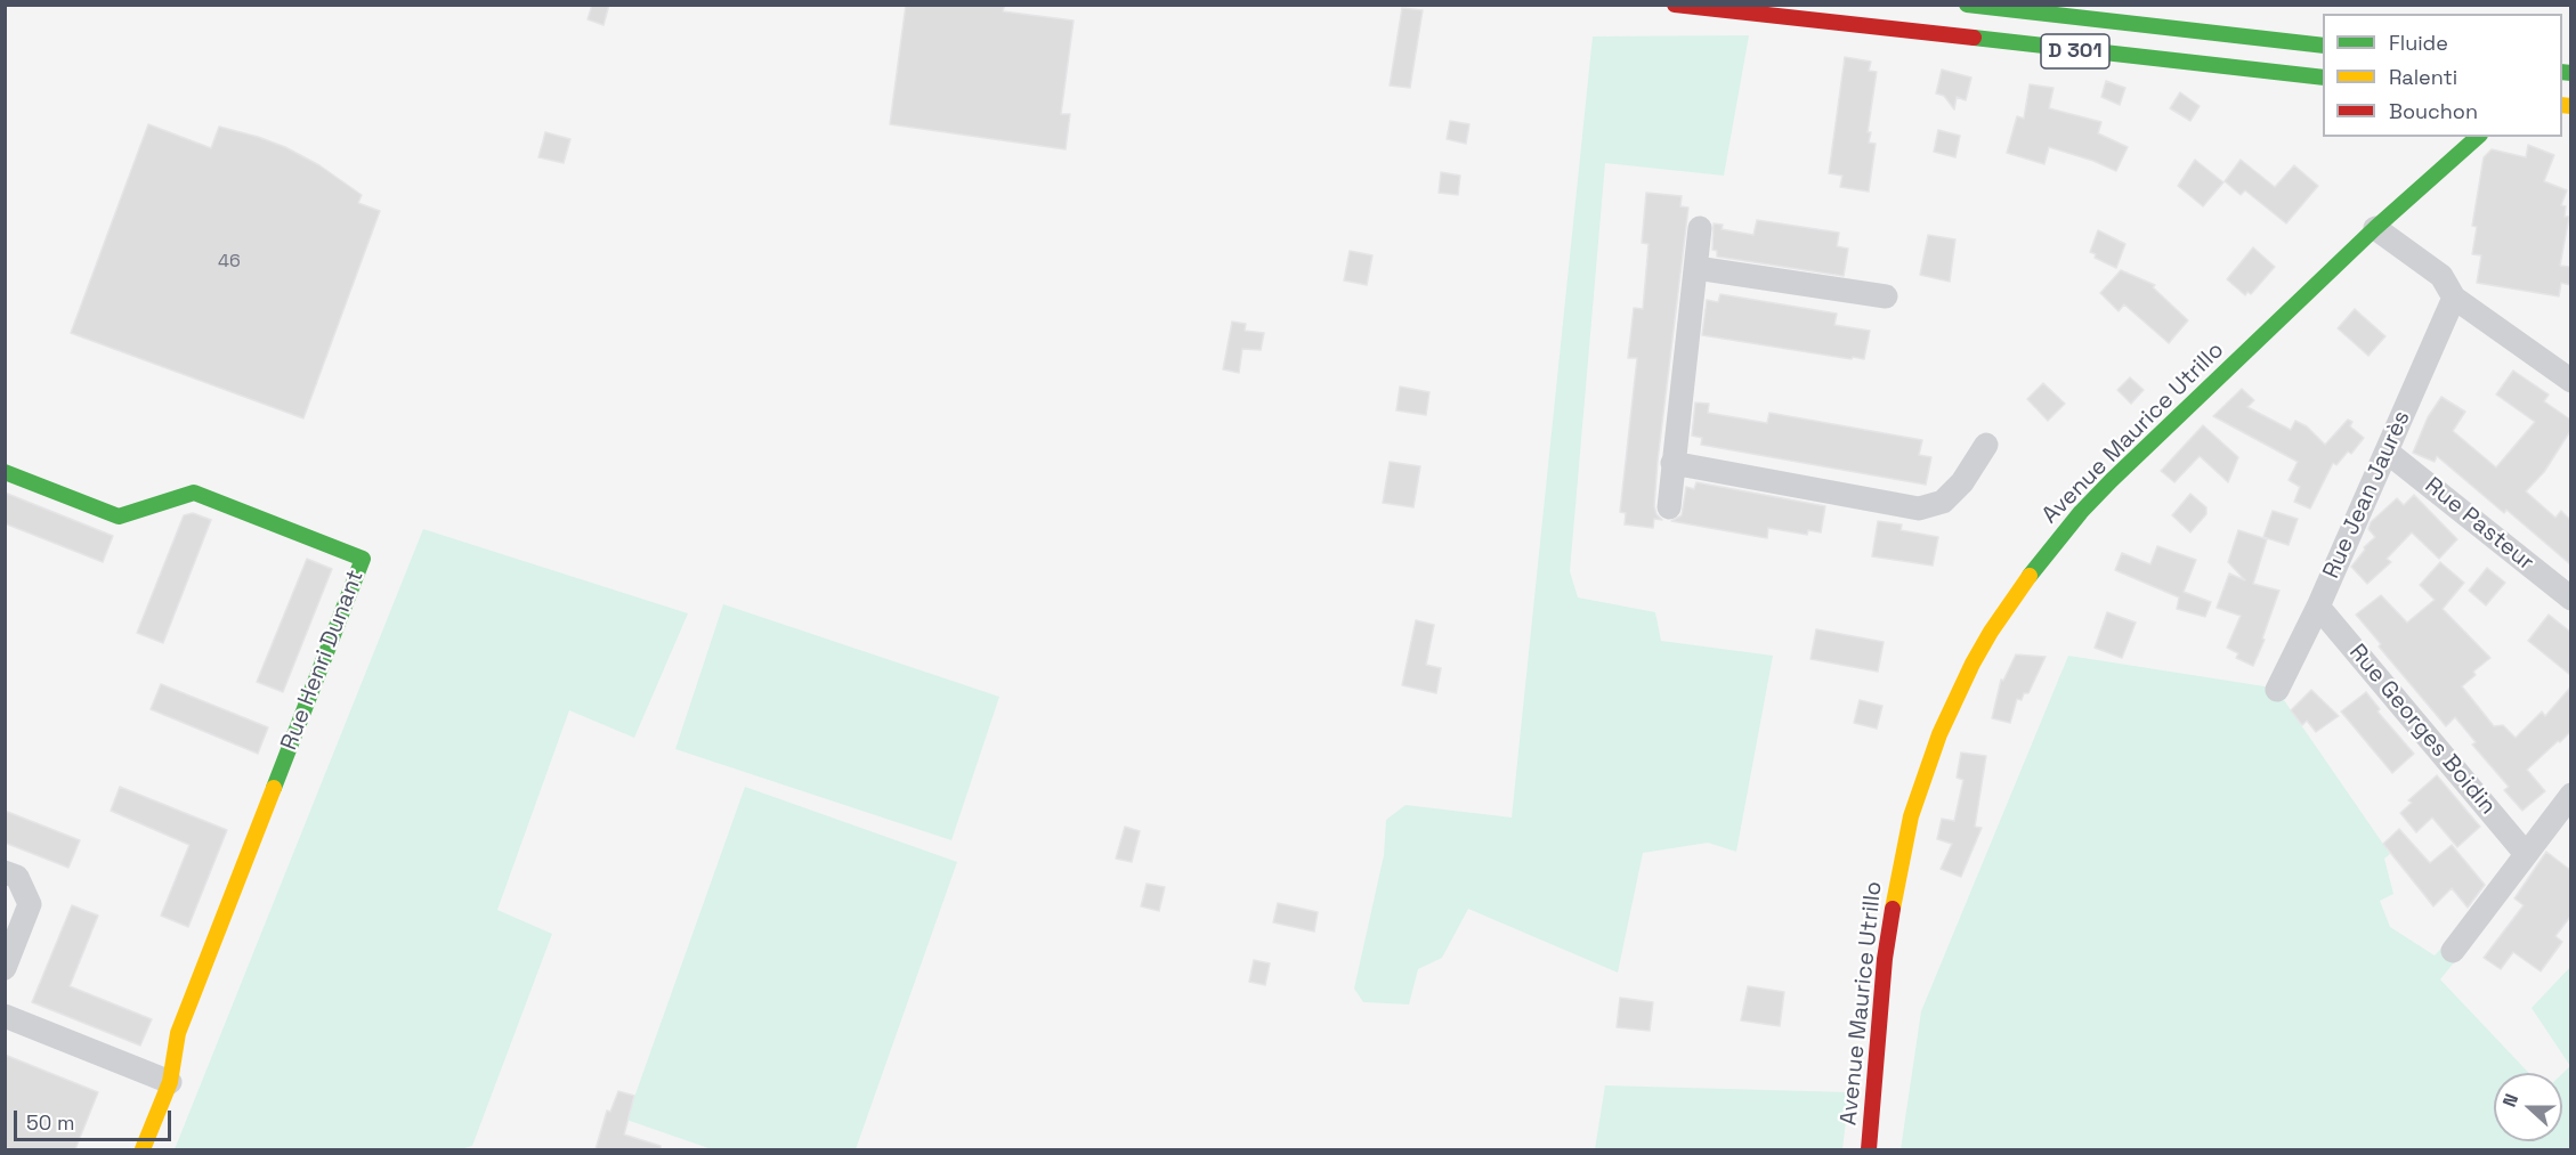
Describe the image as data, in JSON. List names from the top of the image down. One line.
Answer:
{"streets":{"main road":["D 301","Avenue Maurice Utrillo","Rue Henri Dunant"],"street":["Rue Jean Jaurès","Rue Pasteur","Rue Georges Boidin"]},"crossings":[["Rue Jean Jaurès","Rue Pasteur"],["Rue Jean Jaurès","Rue Georges Boidin"]],"house_numbers":["46"],"legend":["Fluide","Ralenti","Bouchon"],"scale_bar":"50 m","north":"left"}
